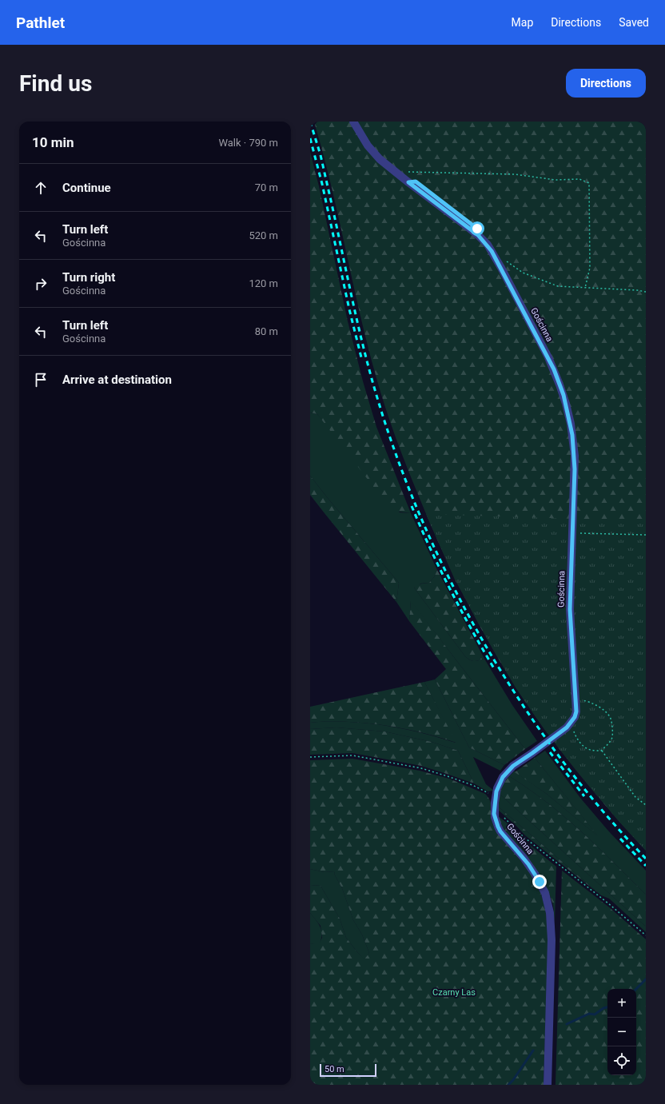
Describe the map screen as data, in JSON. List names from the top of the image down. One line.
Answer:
{"streets":{"street":["Gościnna"]},"parks":["Czarny Las"],"scale_bar":"50 m","page":{"header":"Pathlet","nav":["Map","Directions","Saved"],"buttons":"Directions","title":"Find us","heading":["10 min","Walk · 790 m"],"list":[["Continue","70 m"],["Turn left","Gościnna","520 m"],["Turn right","Gościnna","120 m"],["Turn left","Gościnna","80 m"],"Arrive at destination"],"map_buttons":["+","−"],"scale":"50 m"}}
